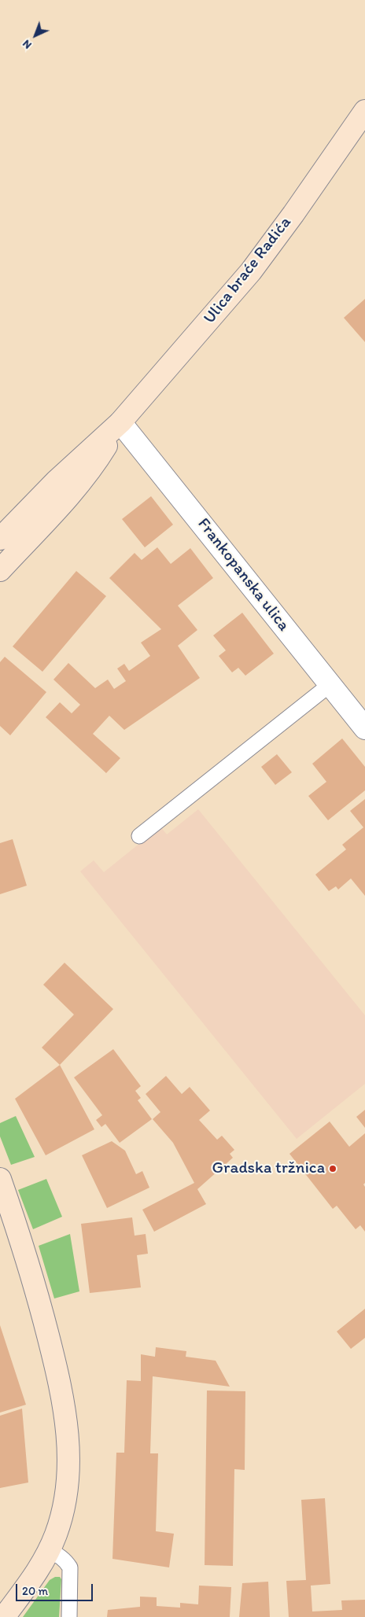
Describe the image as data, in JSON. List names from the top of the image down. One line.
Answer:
{"streets":{"main road":["Ulica braće Radića"],"street":["Frankopanska ulica"]},"crossings":[["Ulica braće Radića","Frankopanska ulica"]],"places":["Gradska tržnica"],"scale_bar":"20 m","north":"bottom left"}
